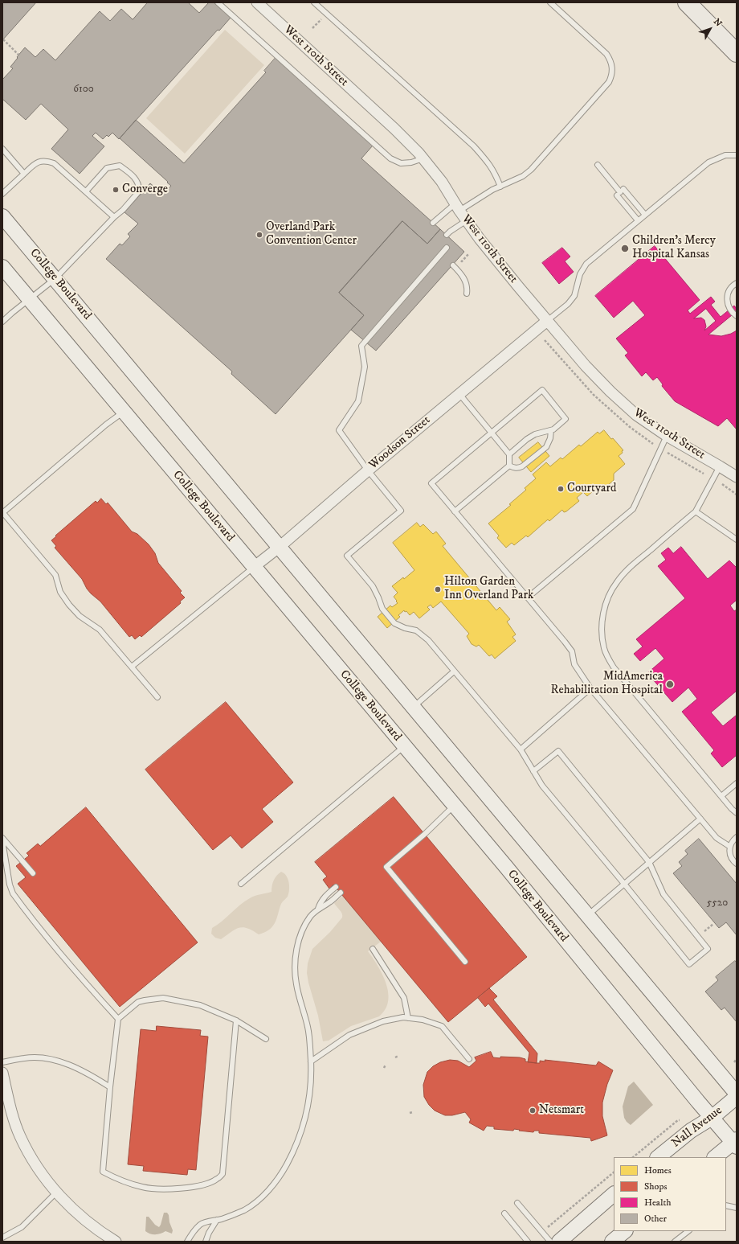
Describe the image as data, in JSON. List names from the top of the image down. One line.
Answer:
{"streets":{"main road":["College Boulevard","Nall Avenue"],"street":["West 110th Street","Woodson Street"]},"crossings":[["West 110th Street","Woodson Street"],["College Boulevard","Woodson Street"],["College Boulevard","Nall Avenue"]],"places":["Converge","Overland Park Convention Center","Children's Mercy Hospital Kansas","Courtyard","Hilton Garden Inn Overland Park","MidAmerica Rehabilitation Hospital","Netsmart"],"house_numbers":["6100","5520"],"legend":["Homes","Shops","Health","Other"],"north":"top right"}
